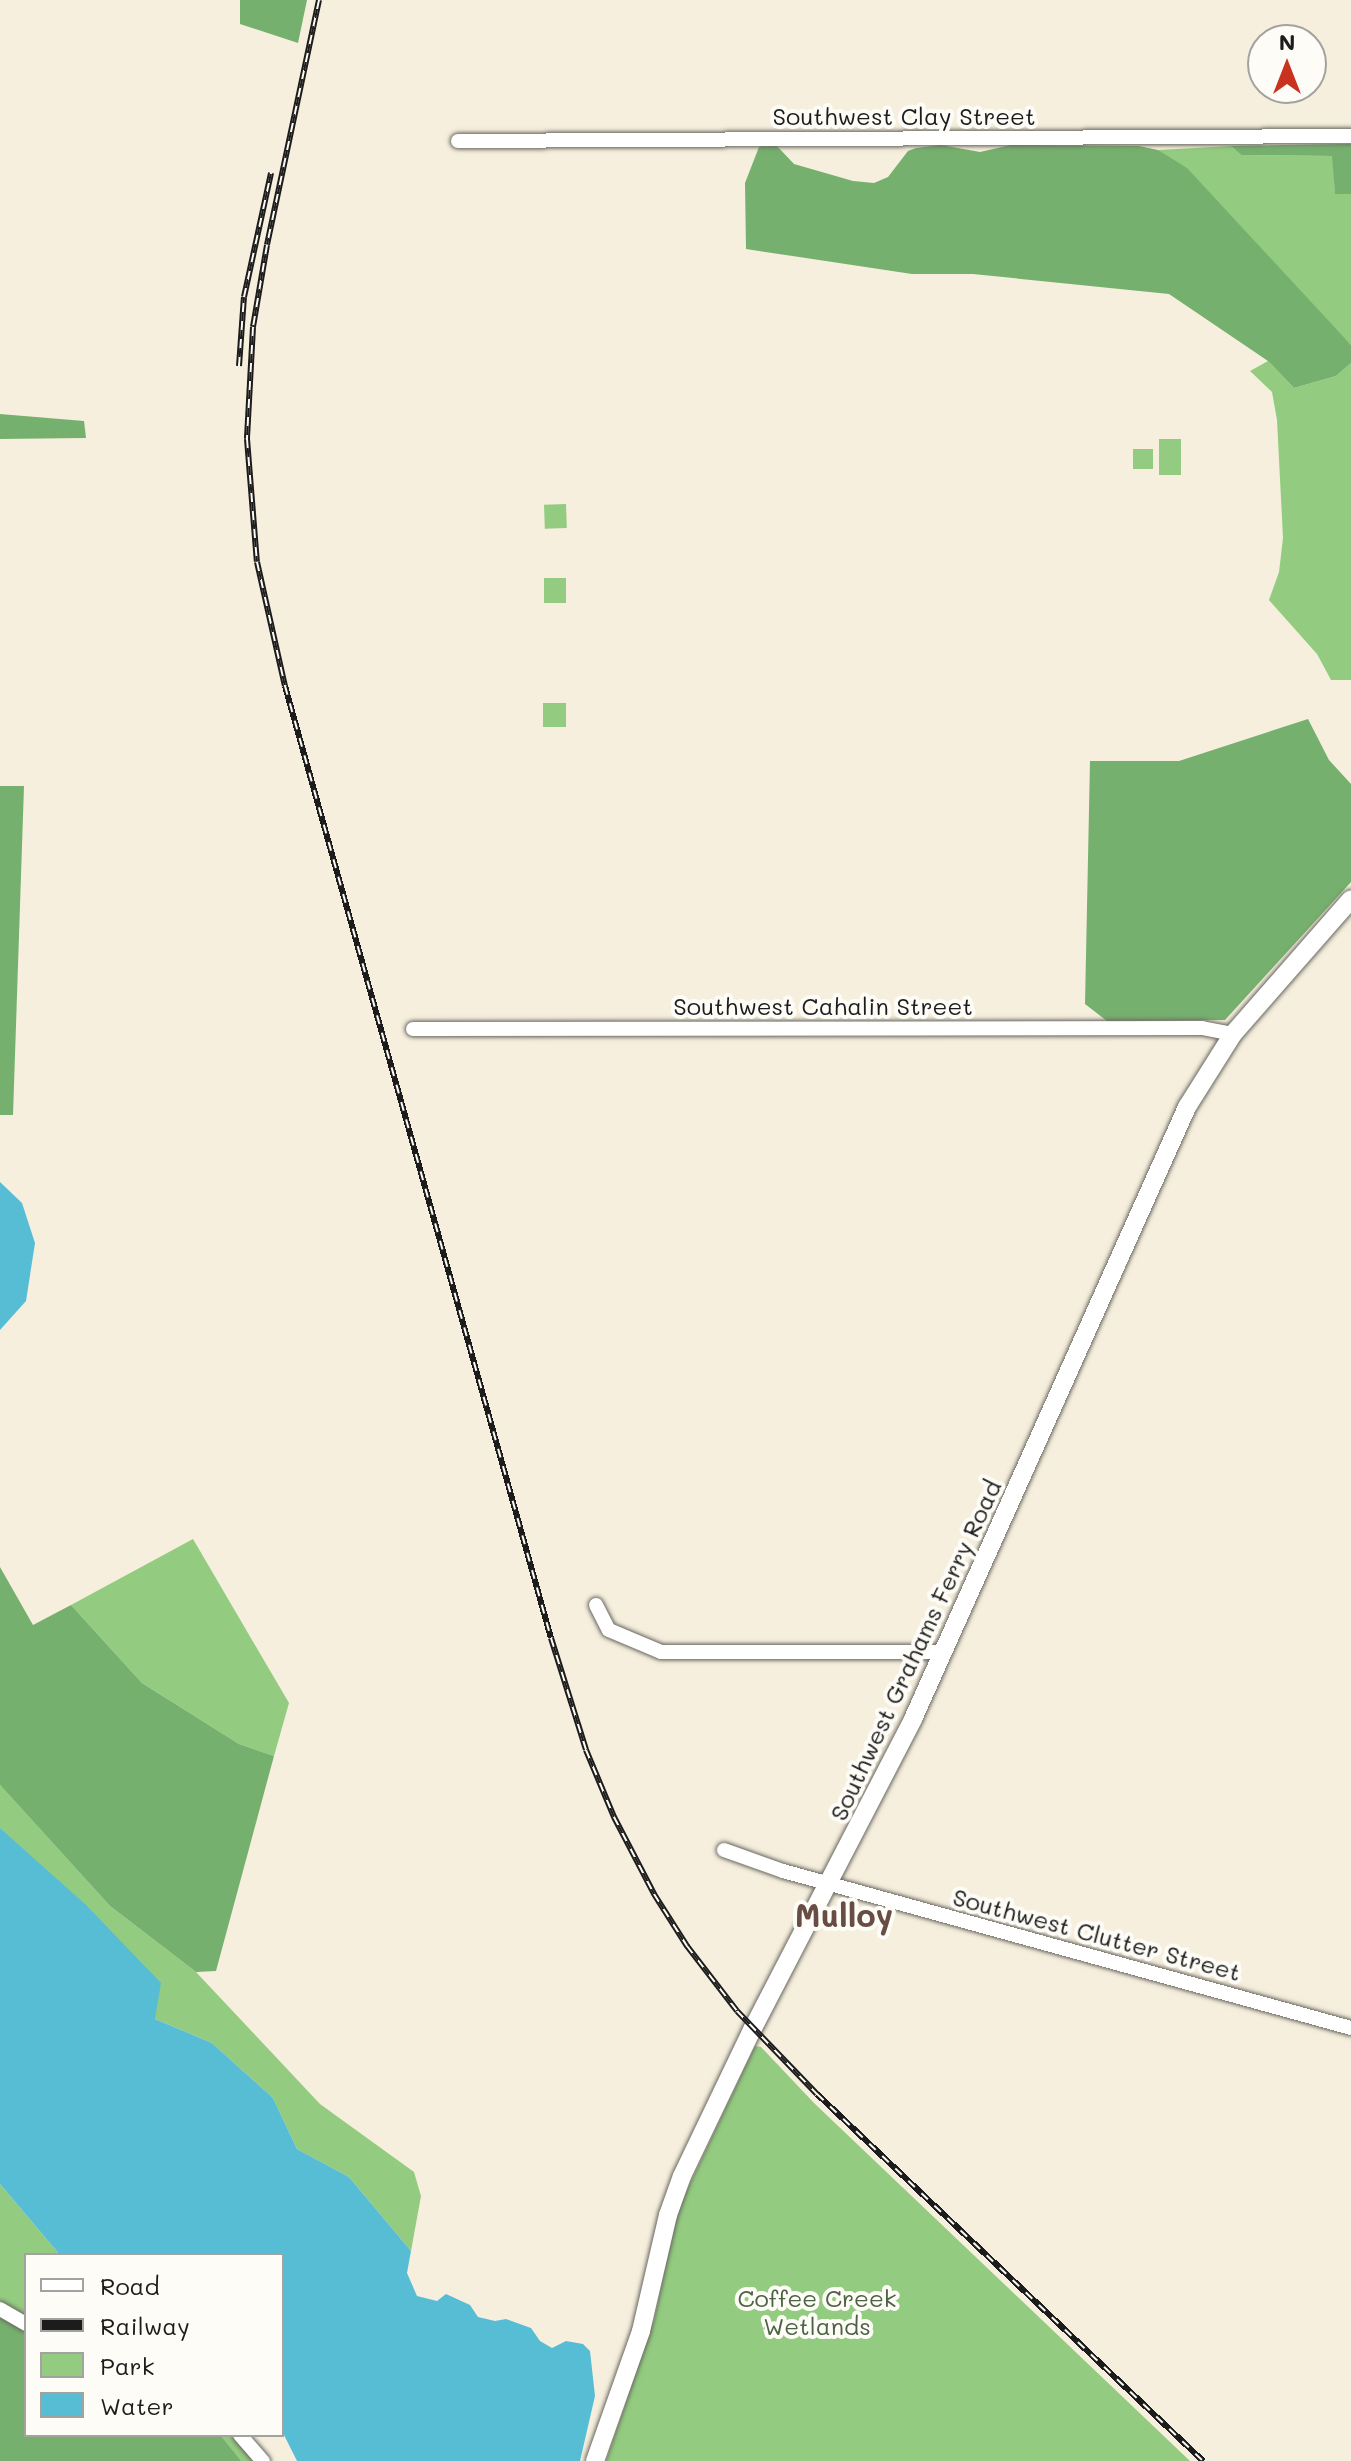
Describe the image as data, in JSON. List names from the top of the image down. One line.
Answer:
{"streets":{"main road":["Southwest Grahams Ferry Road"],"street":["Southwest Clay Street","Southwest Cahalin Street","Southwest Clutter Street"]},"crossings":[["Southwest Cahalin Street","Southwest Grahams Ferry Road"],["Southwest Grahams Ferry Road","Southwest Clutter Street"]],"districts":["Mulloy"],"parks":["Coffee Creek Wetlands"],"legend":["Road","Railway","Park","Water"],"north":"top"}
